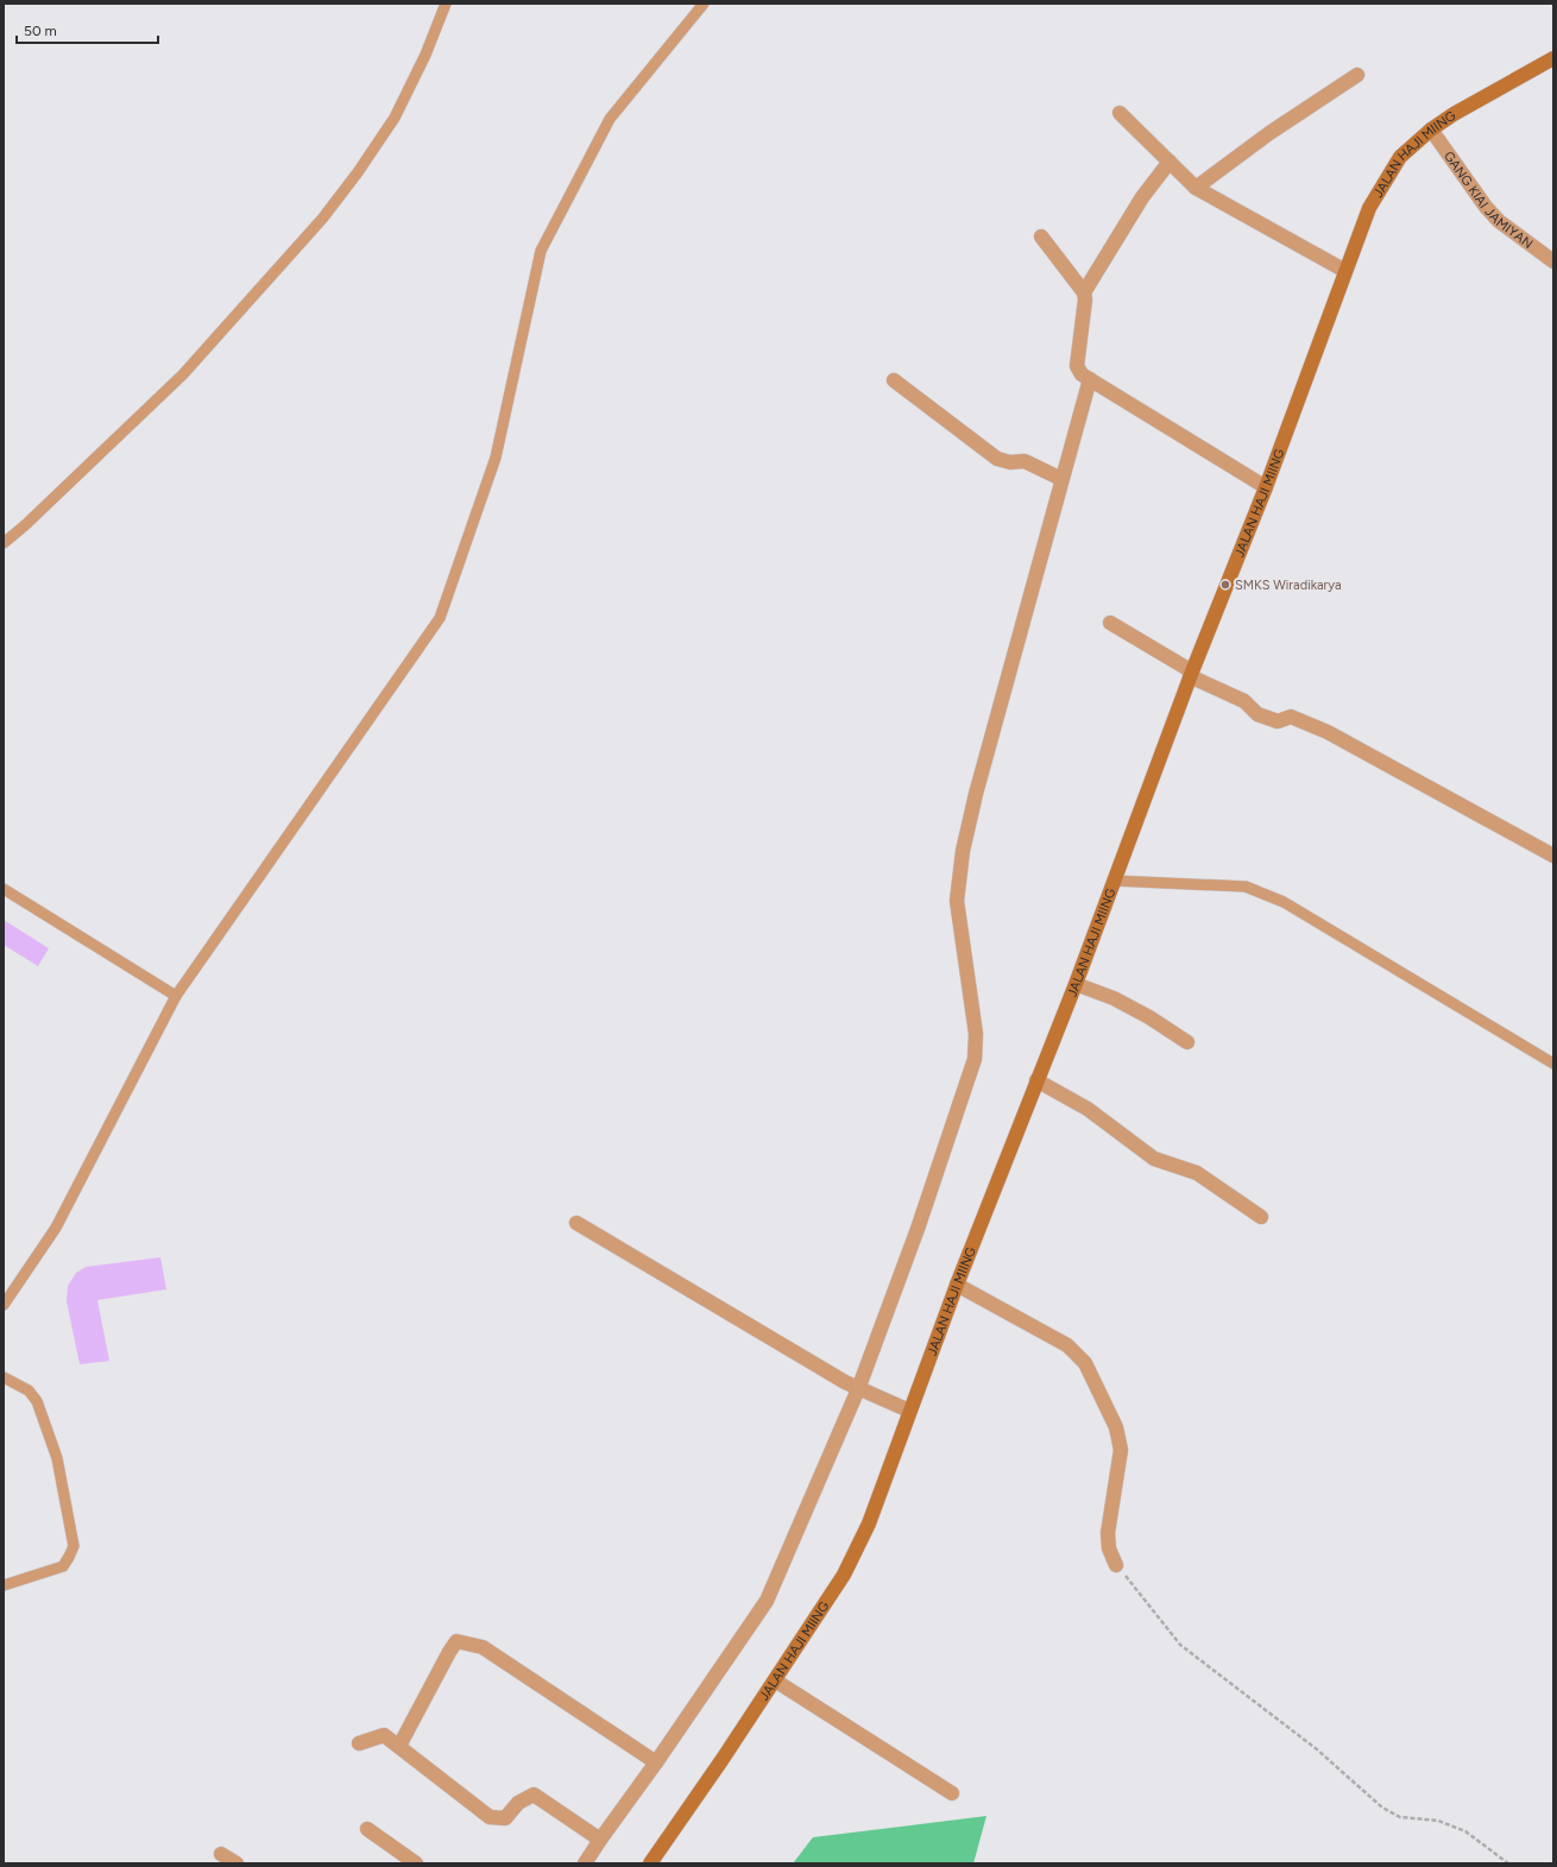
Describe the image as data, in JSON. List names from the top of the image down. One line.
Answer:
{"streets":{"main road":["JALAN HAJI MIING"],"street":["GANG KIAI JAMIYAN"]},"crossings":[["JALAN HAJI MIING","GANG KIAI JAMIYAN"]],"places":["SMKS Wiradikarya"],"scale_bar":"50 m"}
